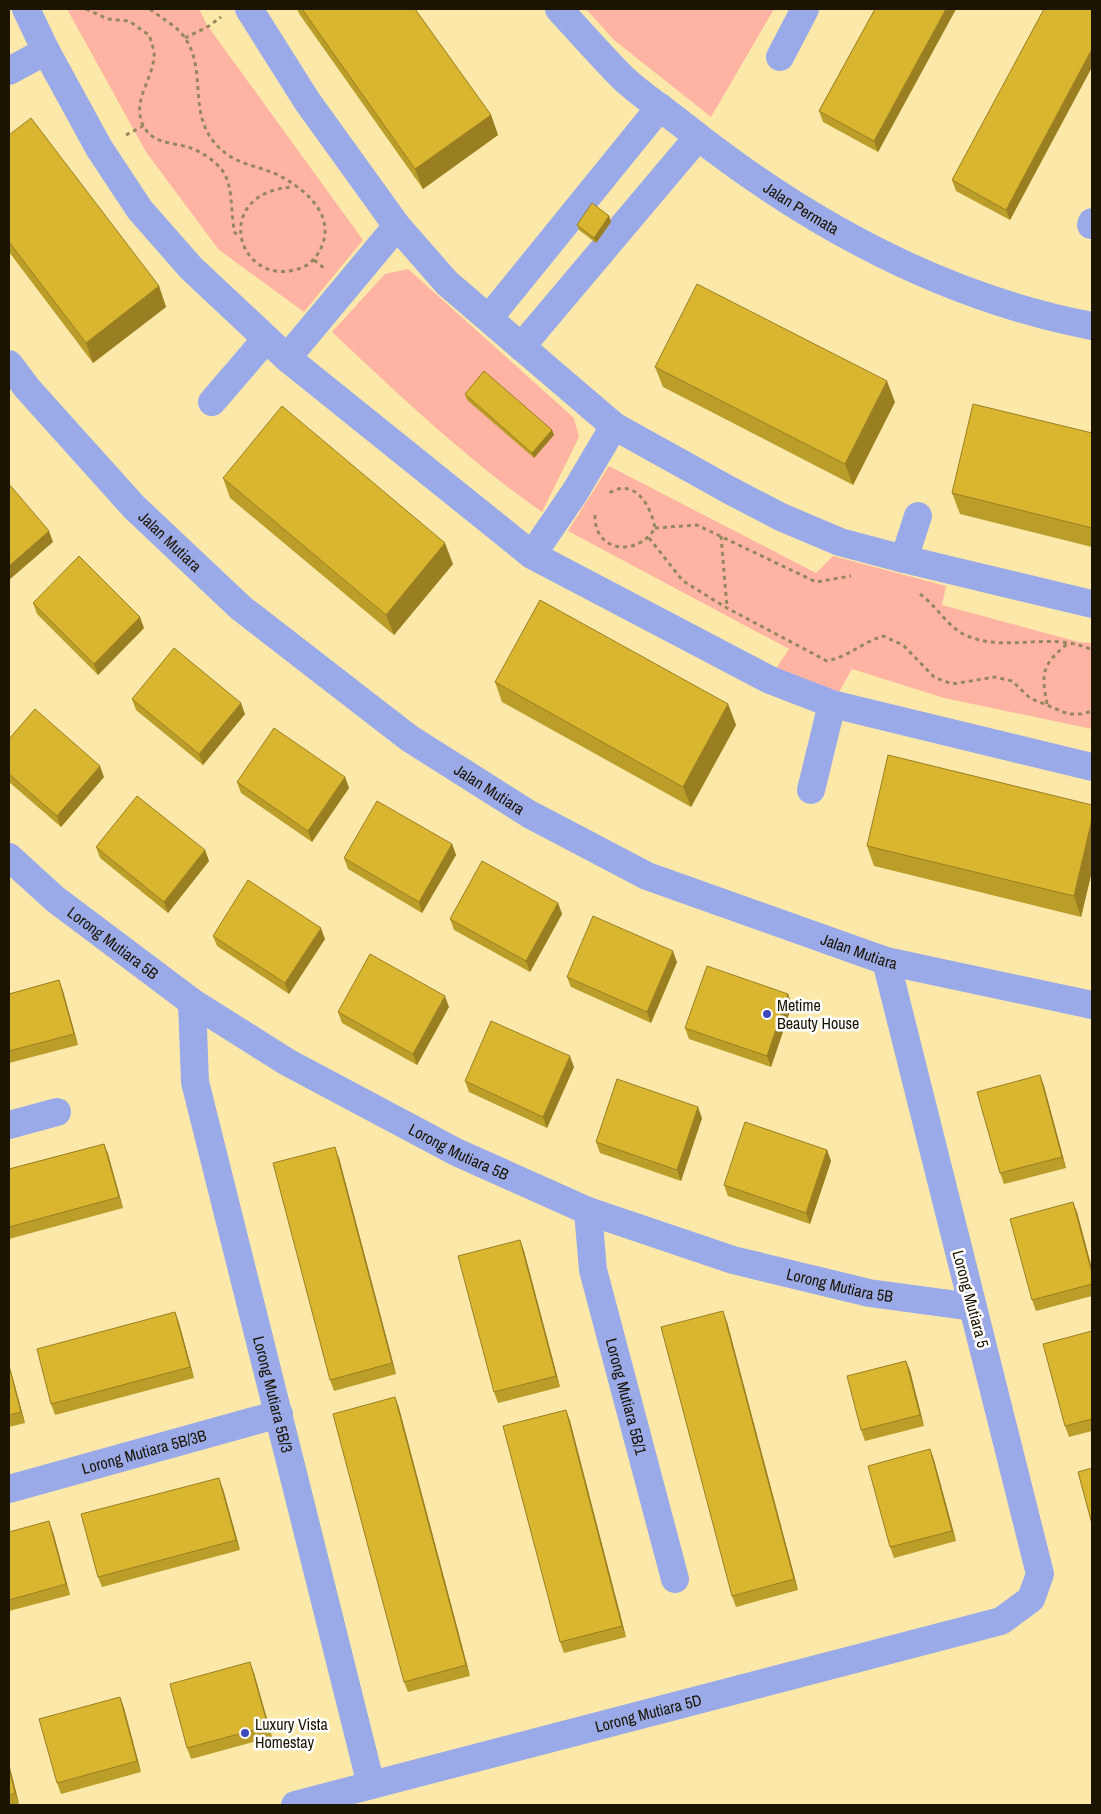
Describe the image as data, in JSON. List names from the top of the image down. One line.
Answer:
{"streets":{"street":["Jalan Permata","Jalan Mutiara","Lorong Mutiara 5B","Lorong Mutiara 5","Lorong Mutiara 5B/3","Lorong Mutiara 5B/1","Lorong Mutiara 5B/3B","Lorong Mutiara 5D"]},"crossings":[["Jalan Mutiara","Lorong Mutiara 5"],["Lorong Mutiara 5B","Lorong Mutiara 5"],["Lorong Mutiara 5B","Lorong Mutiara 5B/3"],["Lorong Mutiara 5B","Lorong Mutiara 5B/1"],["Lorong Mutiara 5","Lorong Mutiara 5D"],["Lorong Mutiara 5B/3","Lorong Mutiara 5B/3B"],["Lorong Mutiara 5B/3","Lorong Mutiara 5D"]],"places":["Metime Beauty House","Luxury Vista Homestay"]}
